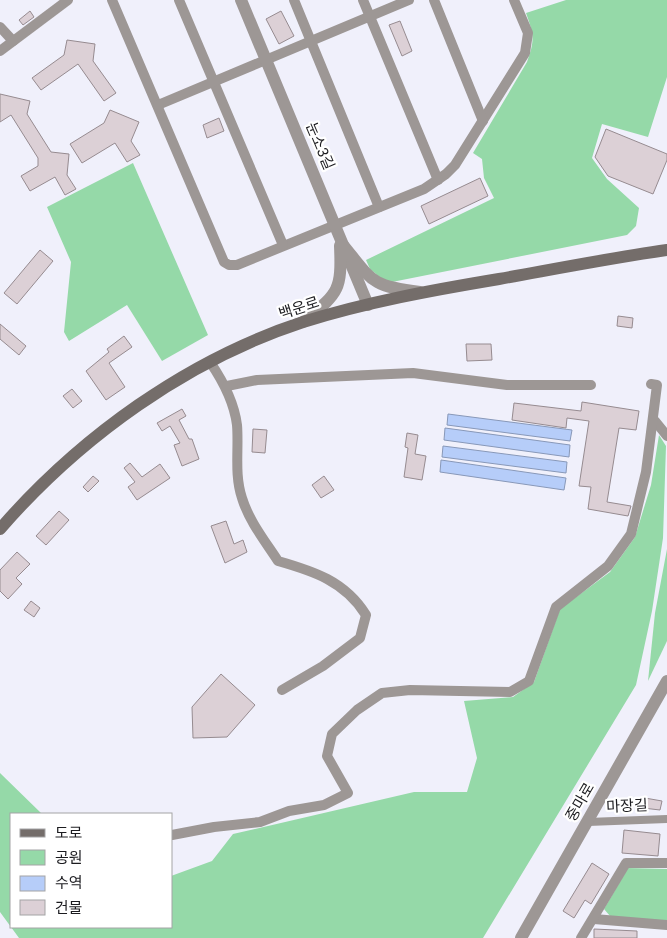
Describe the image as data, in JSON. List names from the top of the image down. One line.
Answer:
{"streets":{"main road":["백운로"],"street":["눈소3길","중마로","마장길"]},"crossings":[["눈소3길","백운로"],["중마로","마장길"]],"legend":["도로","공원","수역","건물"]}
